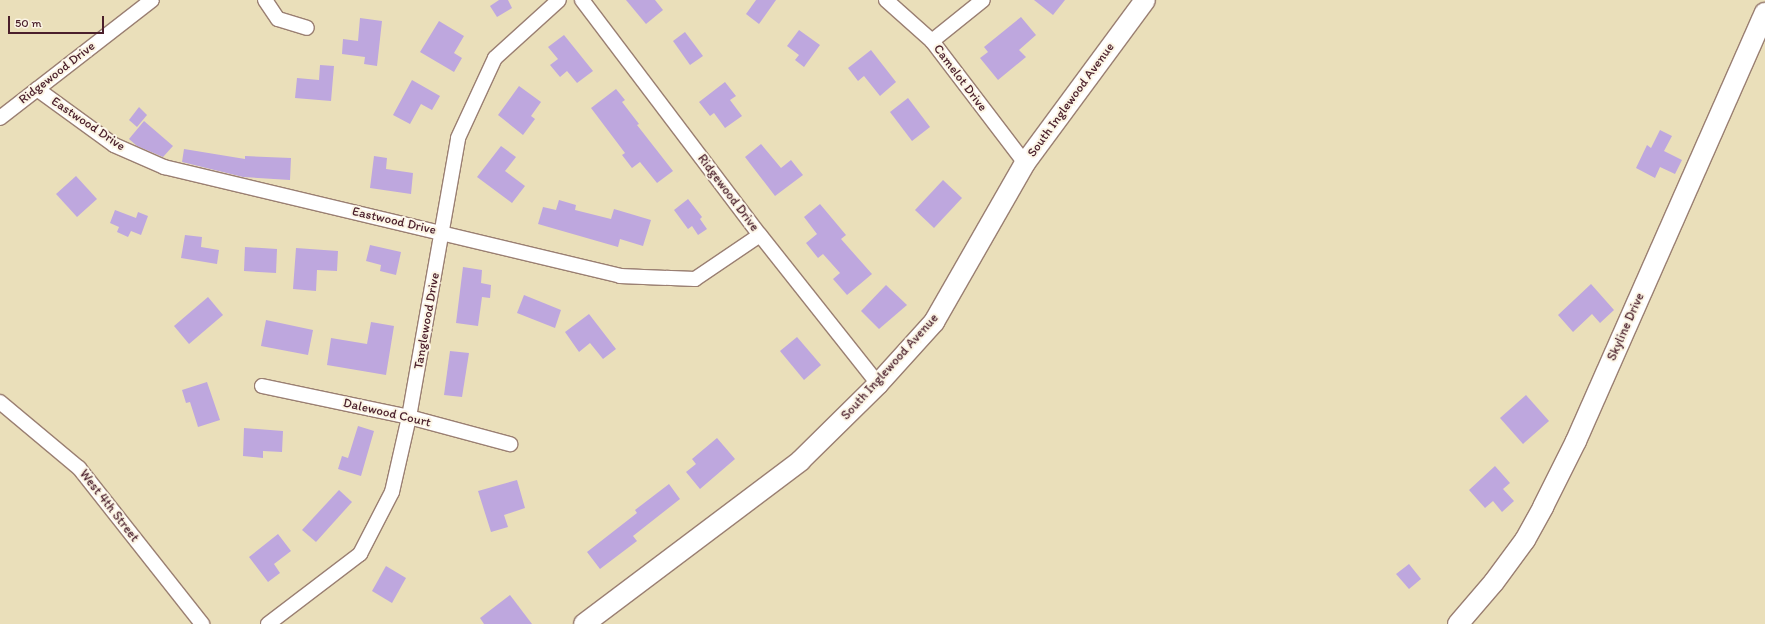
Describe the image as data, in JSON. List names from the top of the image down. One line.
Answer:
{"streets":{"street":["Ridgewood Drive","Camelot Drive","South Inglewood Avenue","Eastwood Drive","Tanglewood Drive","Skyline Drive","Dalewood Court","West 4th Street"]},"crossings":[["Ridgewood Drive","South Inglewood Avenue"],["Ridgewood Drive","Eastwood Drive"],["Camelot Drive","South Inglewood Avenue"],["Eastwood Drive","Tanglewood Drive"],["Tanglewood Drive","Dalewood Court"]],"scale_bar":"50 m"}
